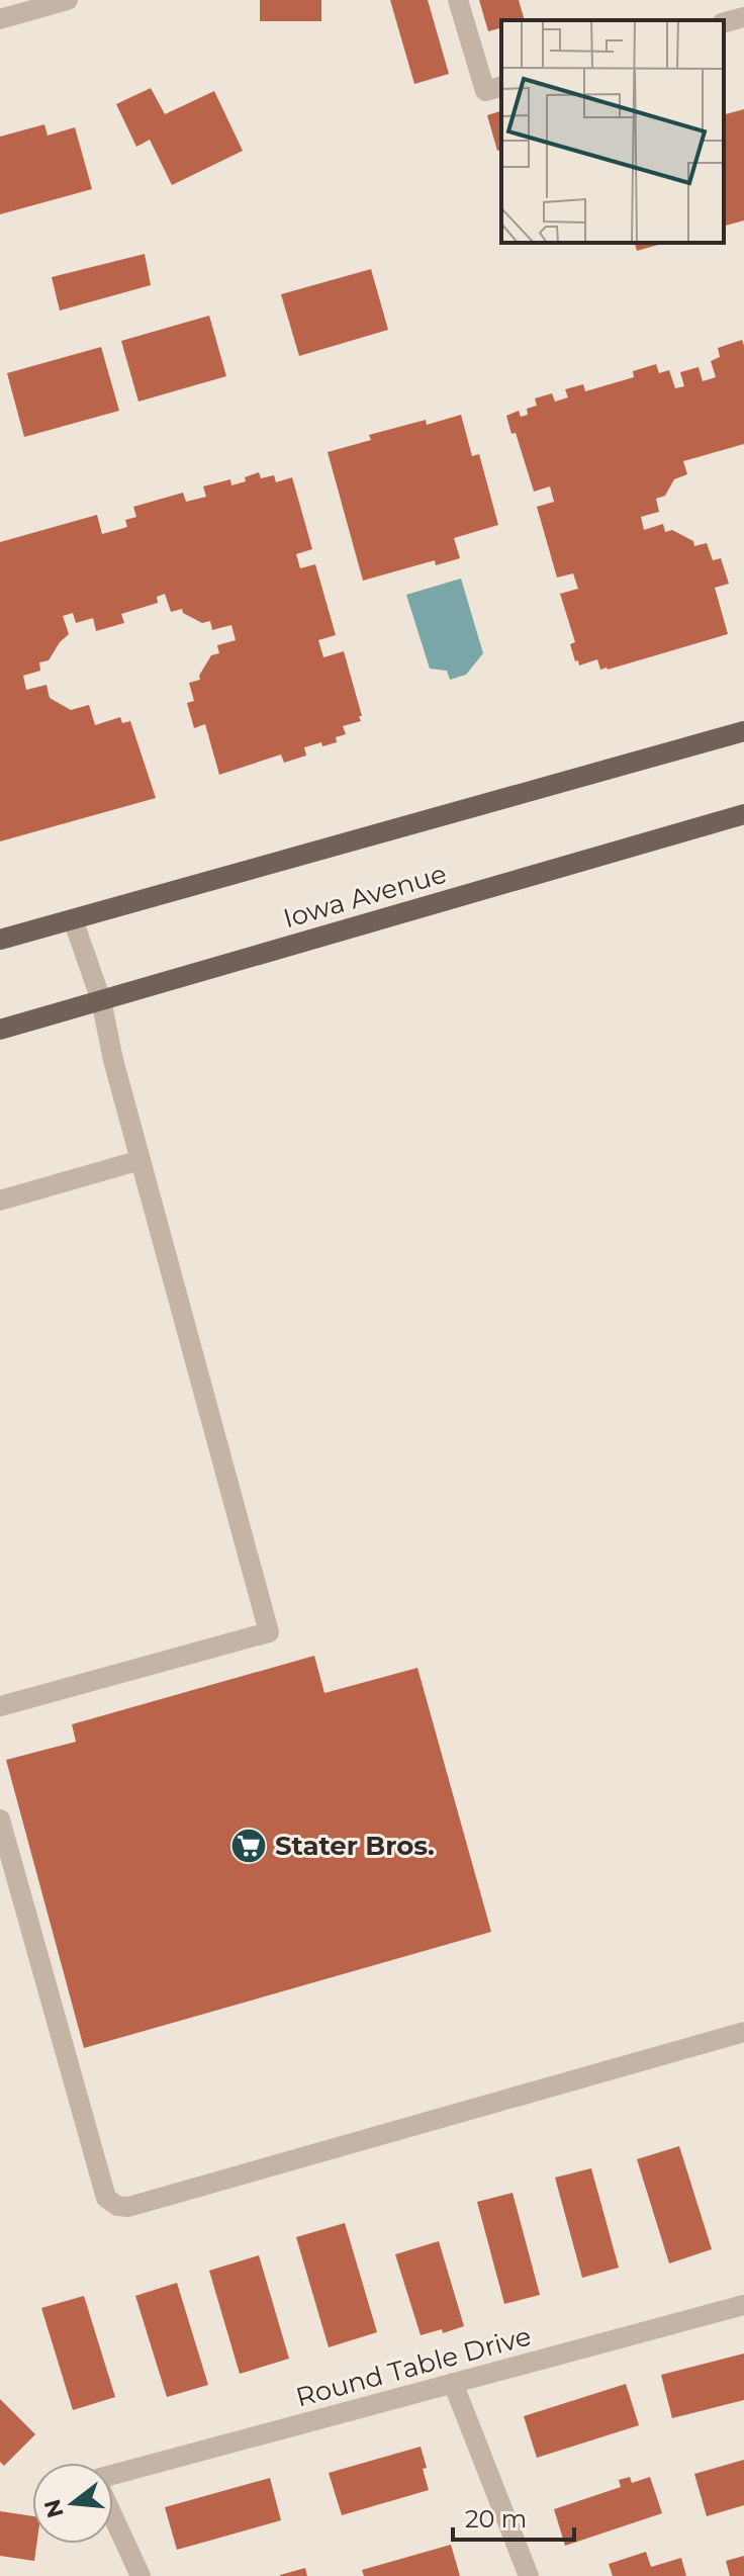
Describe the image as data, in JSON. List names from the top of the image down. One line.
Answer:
{"streets":{"main road":["Iowa Avenue"],"street":["Round Table Drive"]},"places":{"supermarket":["Stater Bros."]},"scale_bar":"20 m","north":"left"}
